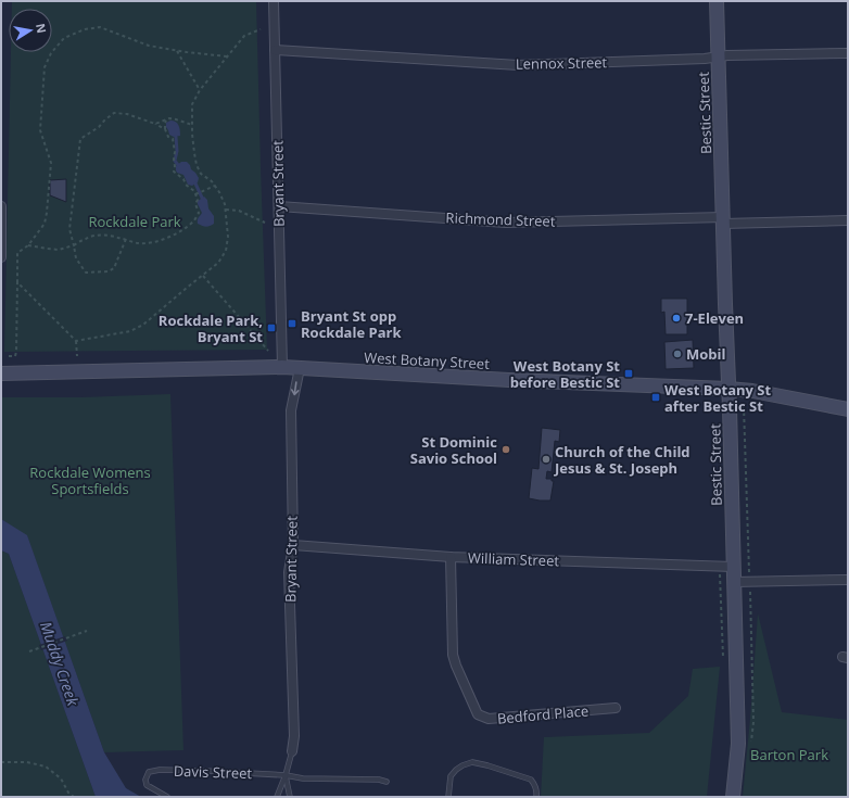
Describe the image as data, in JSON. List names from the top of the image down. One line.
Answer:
{"streets":{"main road":["Bestic Street","West Botany Street"],"street":["Lennox Street","Bryant Street","Richmond Street","William Street","Bedford Place"],"lane":["Davis Street"]},"crossings":[["Lennox Street","Bestic Street"],["Lennox Street","Bryant Street"],["Bestic Street","Richmond Street"],["Bestic Street","West Botany Street"],["Bestic Street","William Street"],["Bryant Street","Richmond Street"],["Bryant Street","West Botany Street"],["Bryant Street","William Street"],["William Street","Bedford Place"]],"water":["Muddy Creek"],"parks":["Rockdale Park","Rockdale Womens Sportsfields","Barton Park"],"places":{"other":["7-Eleven","Mobil","St Dominic Savio School","Church of the Child Jesus & St. Joseph"],"transit":["Bryant St opp Rockdale Park","Rockdale Park, Bryant St","West Botany St before Bestic St","West Botany St after Bestic St"]},"north":"right"}
